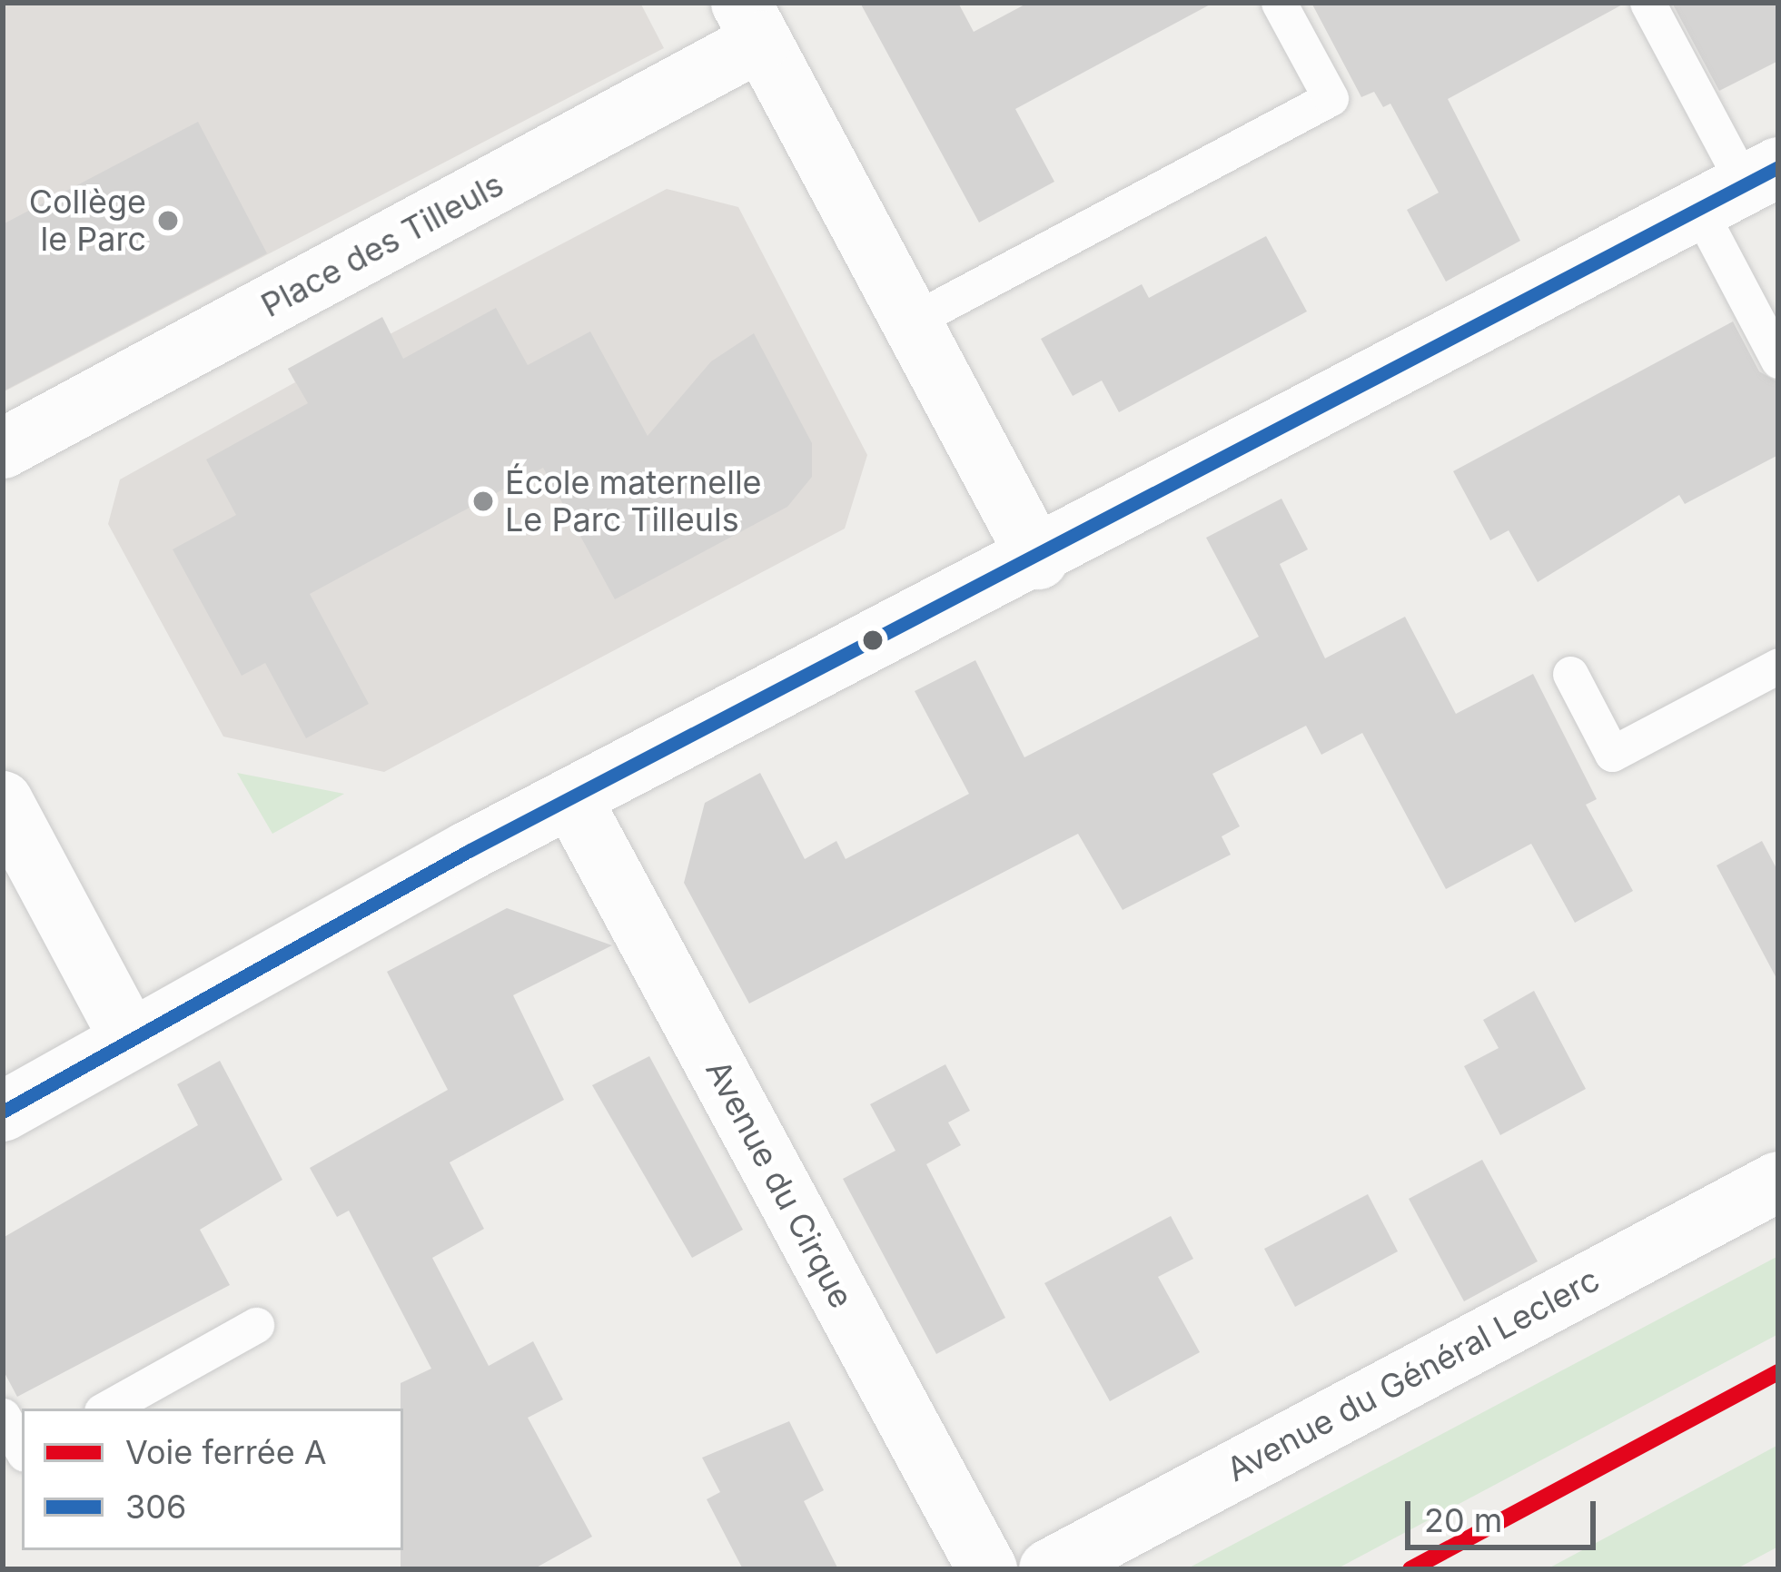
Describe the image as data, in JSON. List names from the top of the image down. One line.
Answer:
{"streets":{"street":["Place des Tilleuls","Avenue du Cirque","Avenue du Général Leclerc"]},"places":["Collège le Parc","École maternelle Le Parc Tilleuls"],"lines":["transit line 306","rail line A"],"legend":["Voie ferrée A","306"],"scale_bar":"20 m"}
